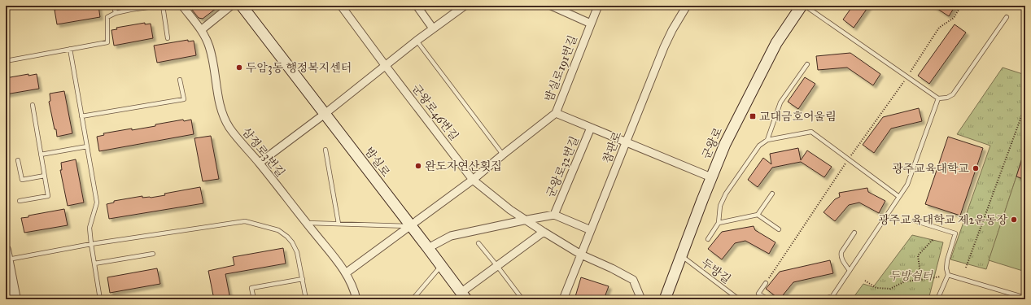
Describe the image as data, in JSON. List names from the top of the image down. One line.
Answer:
{"streets":{"main road":["군왕로","밤실로"],"street":["밤실로191번길","군왕로46번길","참판로","삼정로3번길","군왕로32번길"],"lane":["두방길"]},"crossings":[["밤실로191번길","군왕로46번길"],["밤실로191번길","밤실로"],["밤실로191번길","군왕로32번길"],["군왕로46번길","참판로"],["군왕로","군왕로32번길"],["군왕로","두방길"],["참판로","군왕로32번길"]],"parks":["두방쉼터"],"places":{"other":["두암3동 행정복지센터","완도자연산횟집","광주교육대학교","광주교육대학교 제2운동장"],"transit":["교대금호어울림"]}}
